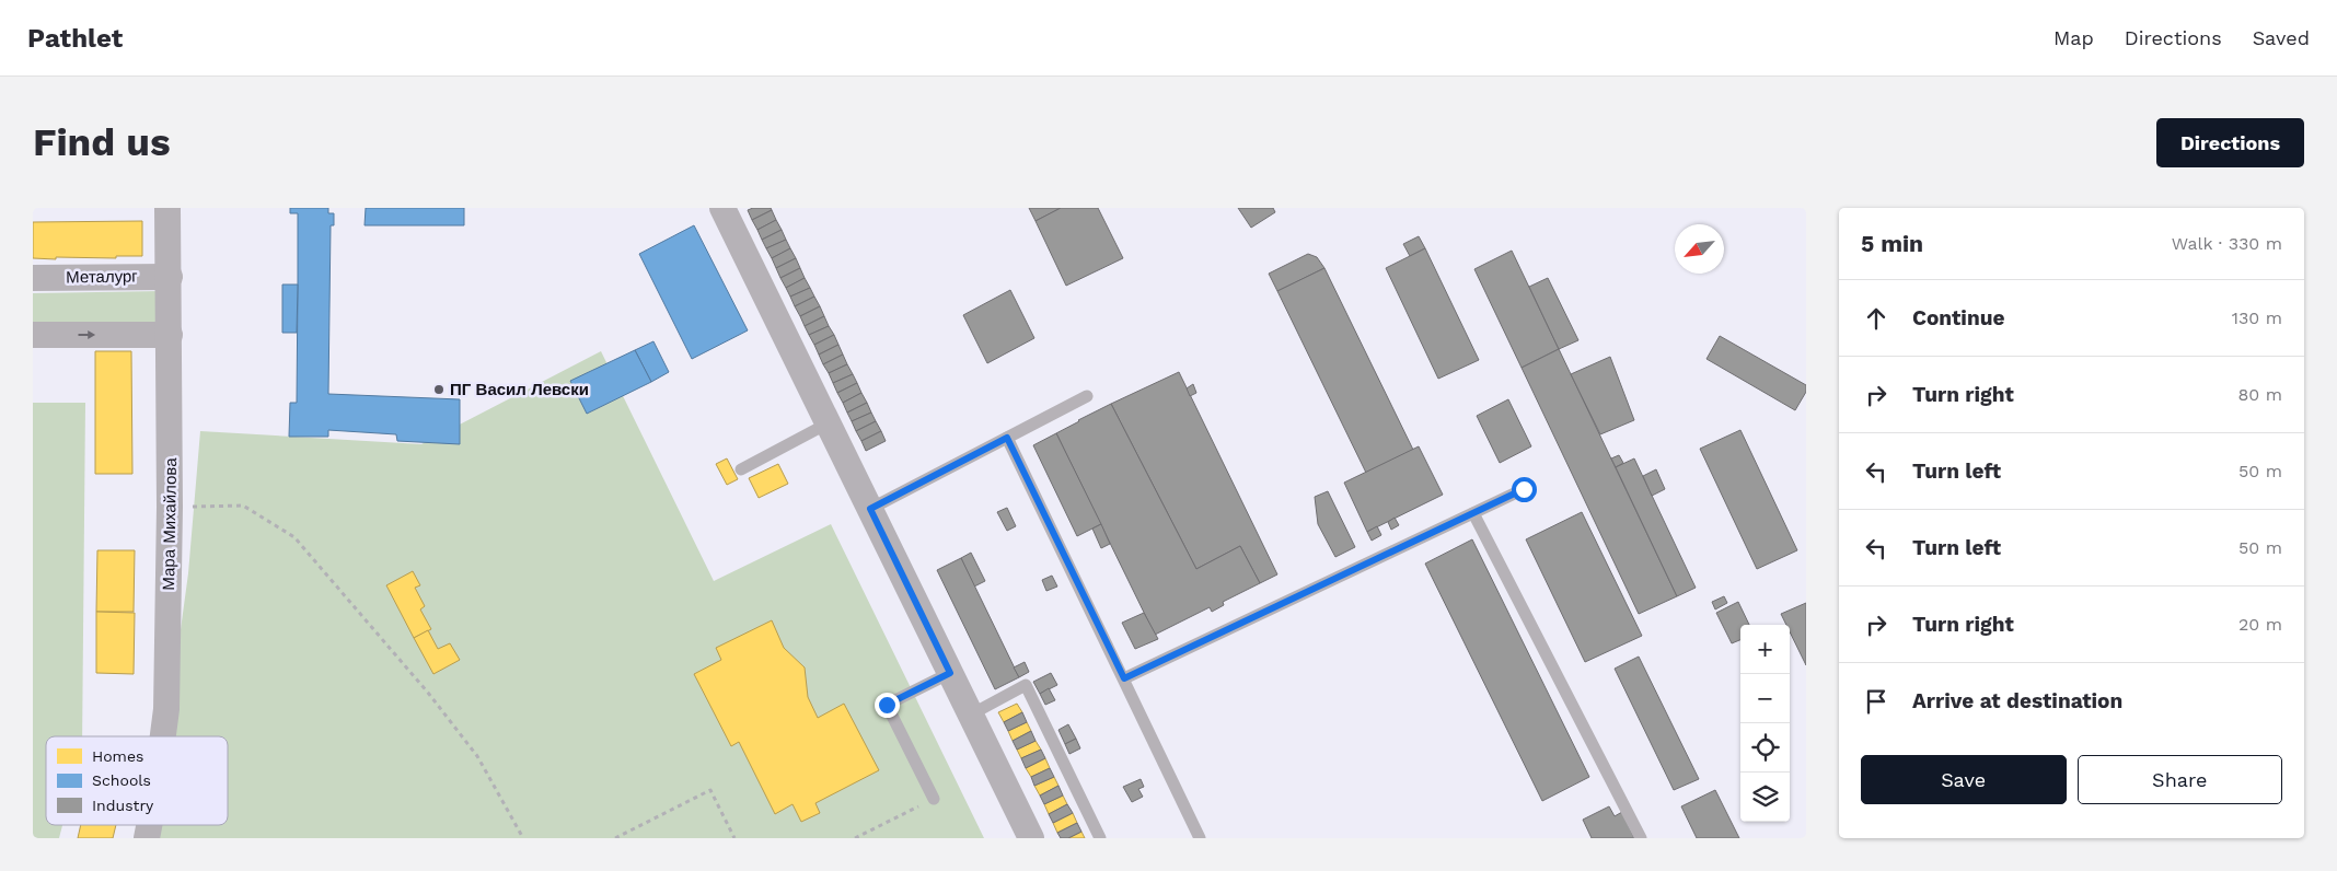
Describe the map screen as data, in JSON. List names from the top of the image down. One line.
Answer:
{"streets":{"street":["Металург","Мара Михайлова"]},"crossings":[["Металург","Мара Михайлова"]],"places":["ПГ Васил Левски"],"legend":["Homes","Schools","Industry"],"north":"bottom left","page":{"header":"Pathlet","nav":["Map","Directions","Saved"],"buttons":["Directions",["Save","Share"]],"title":"Find us","heading":["5 min","Walk · 330 m"],"list":[["Continue","130 m"],["Turn right","80 m"],["Turn left","50 m"],["Turn left","50 m"],["Turn right","20 m"],"Arrive at destination"],"map_buttons":["+","−"]}}
